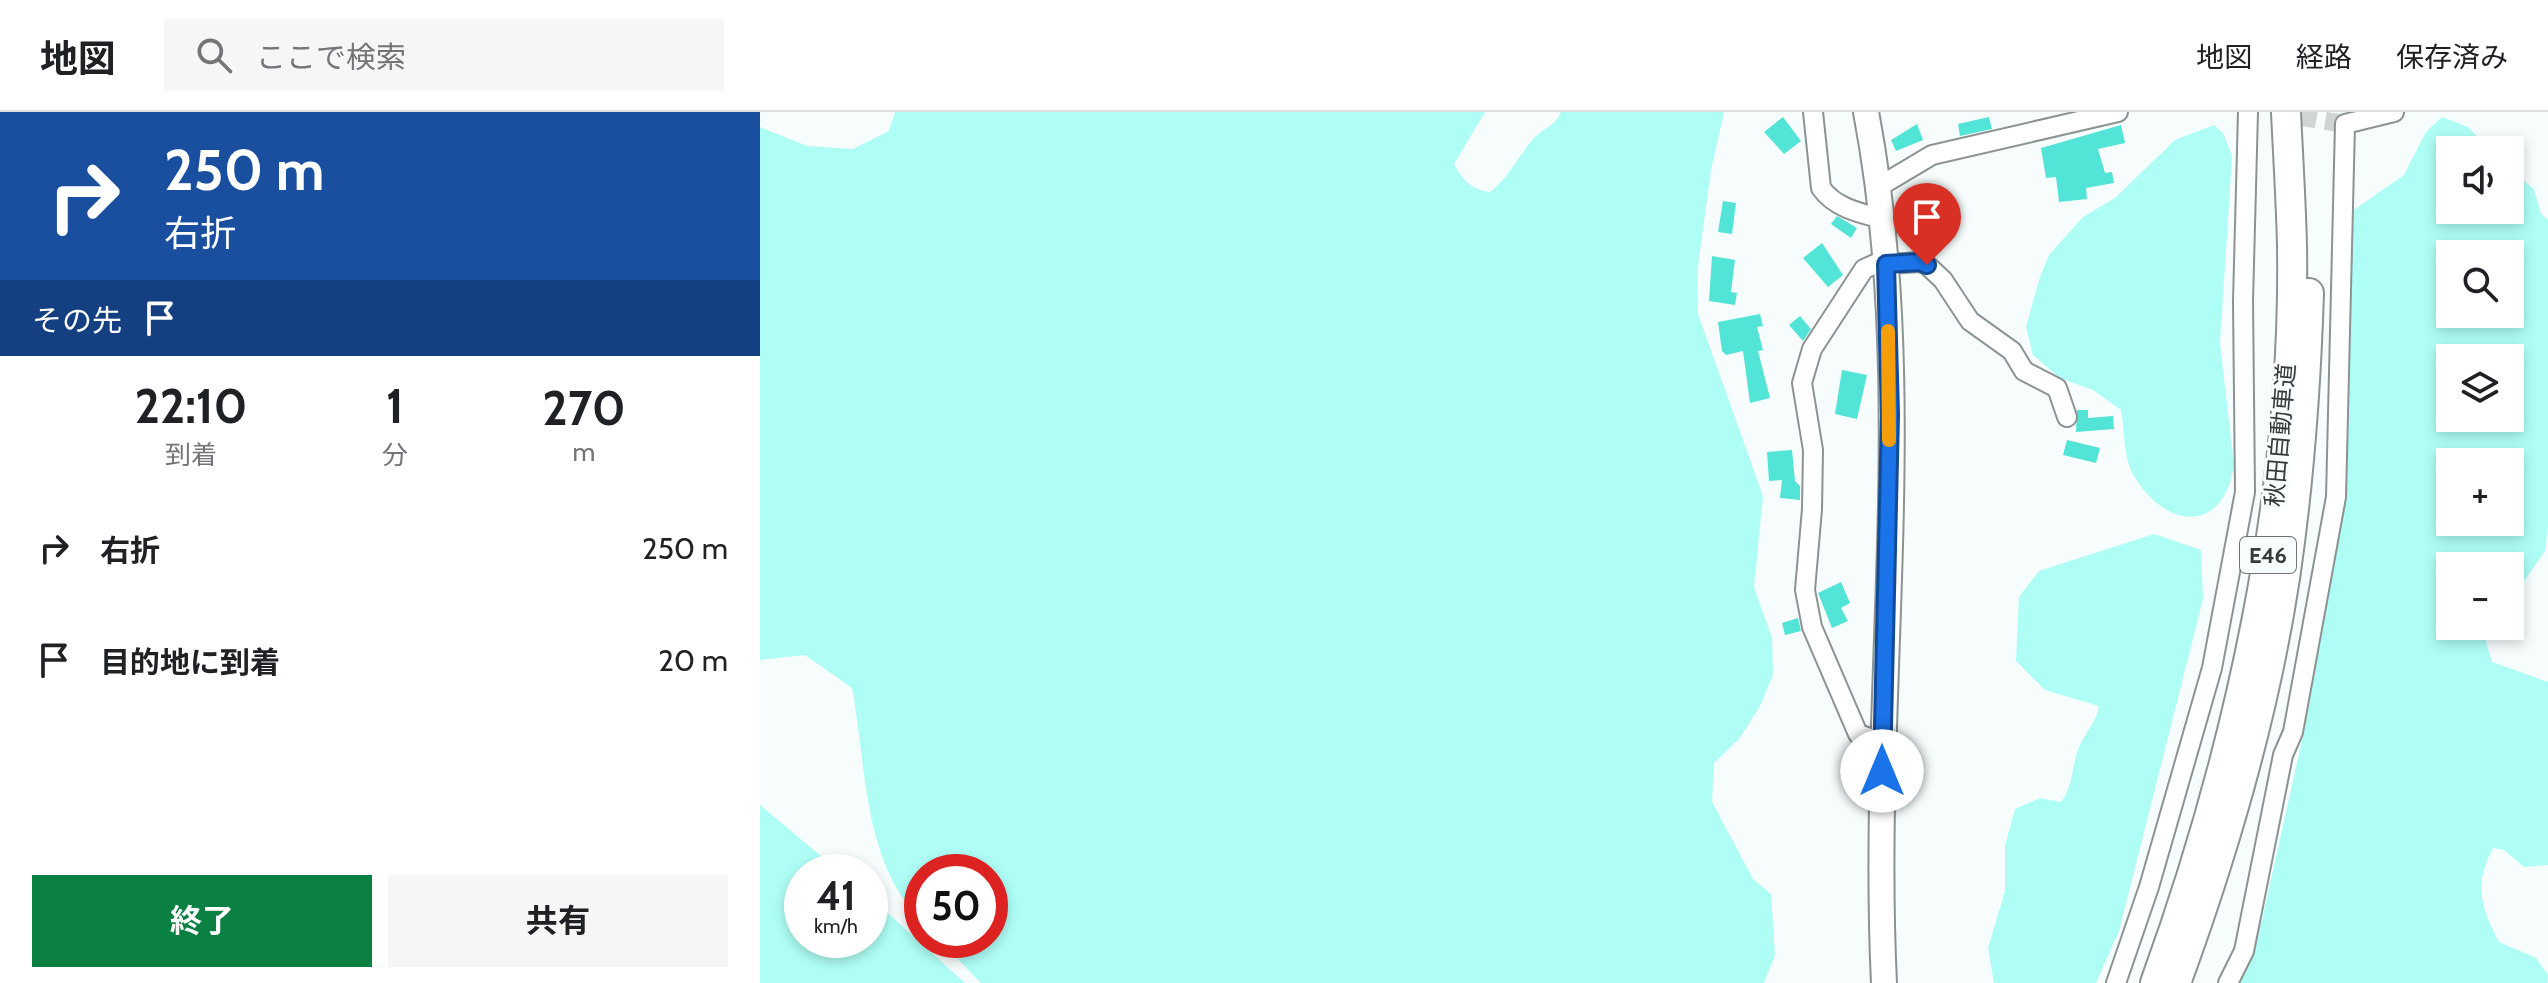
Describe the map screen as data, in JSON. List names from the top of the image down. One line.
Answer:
{"streets":{"highway":["秋田自動車道","E46"]},"page":{"header":"地図","search":"ここで検索","nav":["地図","経路","保存済み"],"turn":["250 m","右折"],"map_buttons":["+","−"],"then":"その先","eta":["22:10","到着","1","分","270","m"],"list":[{"name":"右折","value":"250 m"},{"name":"目的地に到着","value":"20 m"}],"speed":"41 km/h","limit":"50","buttons":["終了","共有"]}}
